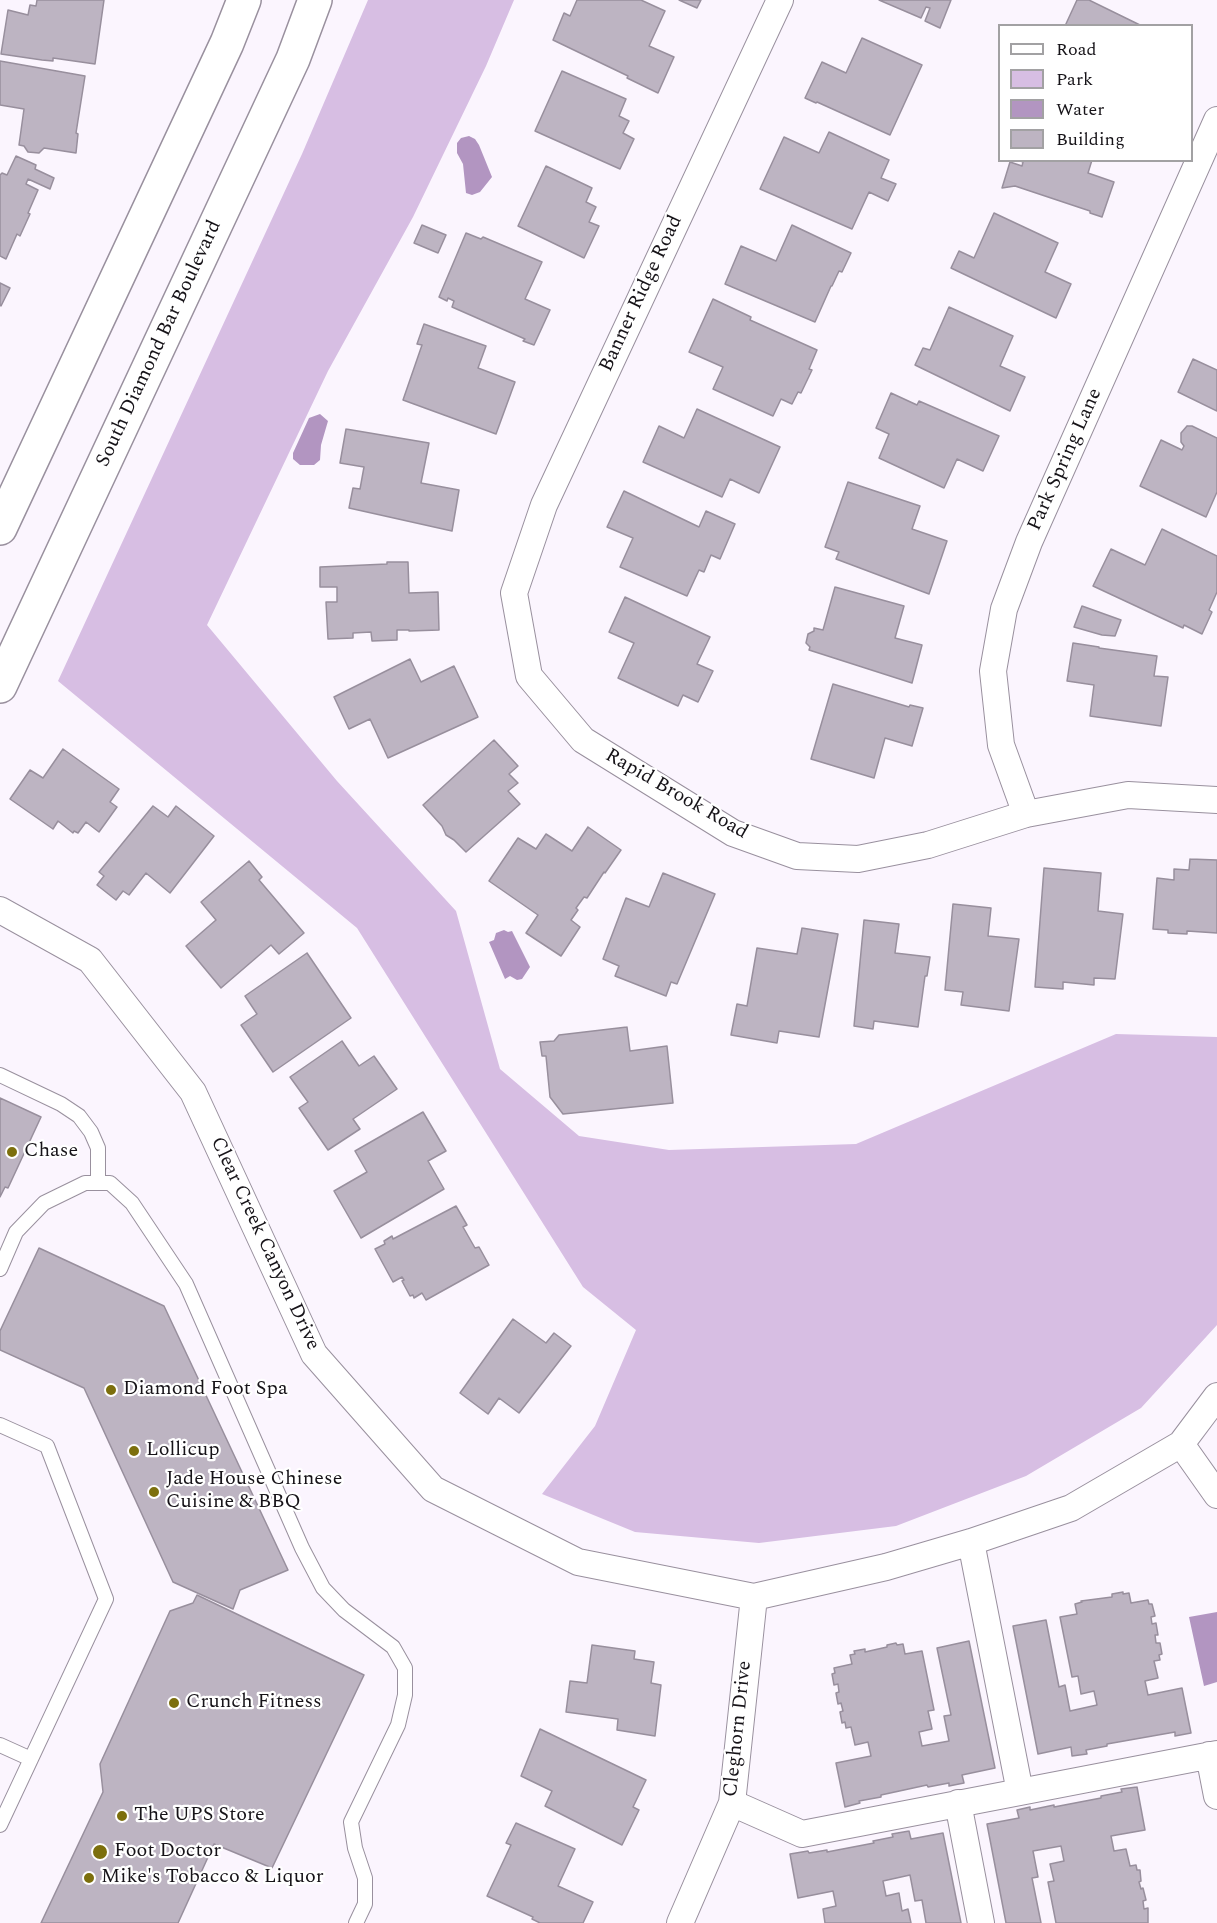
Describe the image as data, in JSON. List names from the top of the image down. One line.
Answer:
{"streets":{"main road":["South Diamond Bar Boulevard"],"street":["Banner Ridge Road","Park Spring Lane","Rapid Brook Road","Clear Creek Canyon Drive","Cleghorn Drive"]},"crossings":[["Banner Ridge Road","Rapid Brook Road"],["Park Spring Lane","Rapid Brook Road"],["Clear Creek Canyon Drive","Cleghorn Drive"]],"places":["Chase","Diamond Foot Spa","Lollicup","Jade House Chinese Cuisine & BBQ","Crunch Fitness","The UPS Store","Foot Doctor","Mike's Tobacco & Liquor"],"legend":["Road","Park","Water","Building"]}
